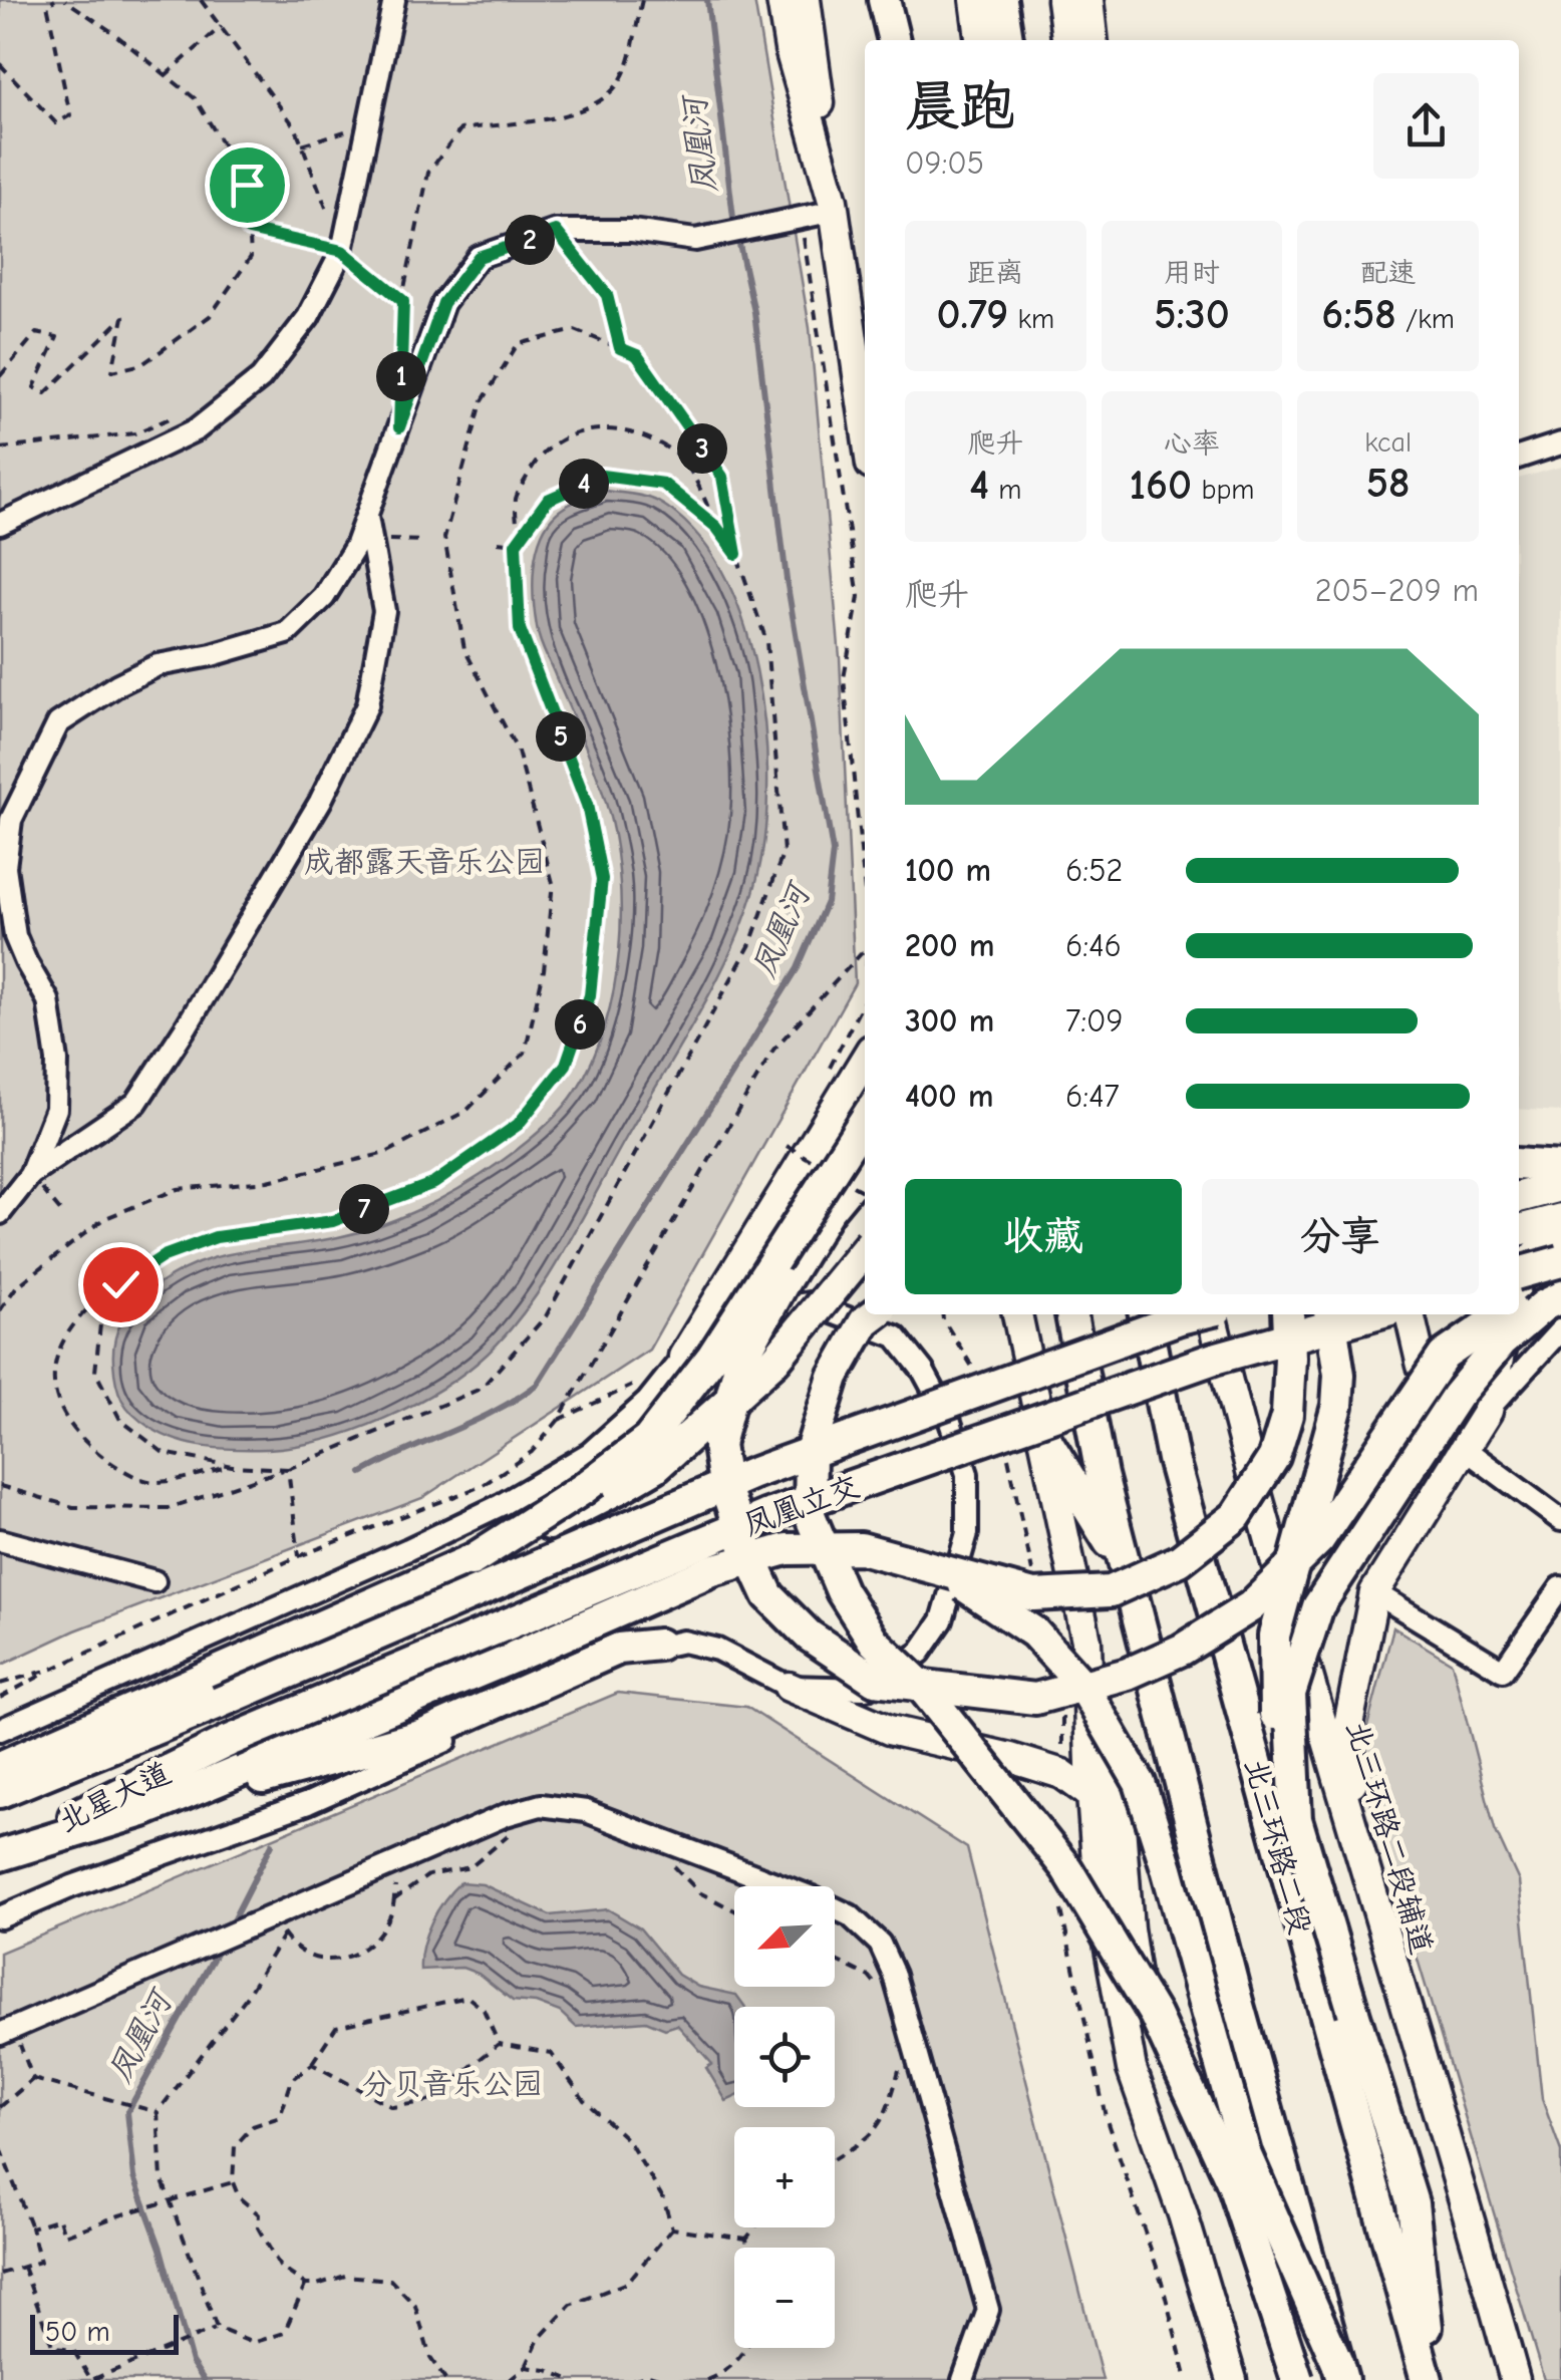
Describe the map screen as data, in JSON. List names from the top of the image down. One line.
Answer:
{"streets":{"highway":["凤凰立交","北星大道","北三环路二段"],"main road":["北三环路二段辅道"]},"crossings":[["凤凰立交","北星大道"]],"water":["凤凰河"],"parks":["成都露天音乐公园","分贝音乐公园"],"scale_bar":"50 m","north":"bottom left","page":{"heading":["晨跑","09:05"],"stats":[["距离","0.79 km"],["用时","5:30"],["配速","6:58 /km"],["爬升","4 m"],["心率","160 bpm"],["kcal","58"]],"pins":["2","1","3","4","5","6","7"],"chart":["爬升","205–209 m"],"list":[{"name":"100 m","note":"6:52"},{"name":"200 m","note":"6:46"},{"name":"300 m","note":"7:09"},{"name":"400 m","note":"6:47"}],"buttons":["收藏","分享"],"map_buttons":["+","−"],"scale":"50 m"}}
